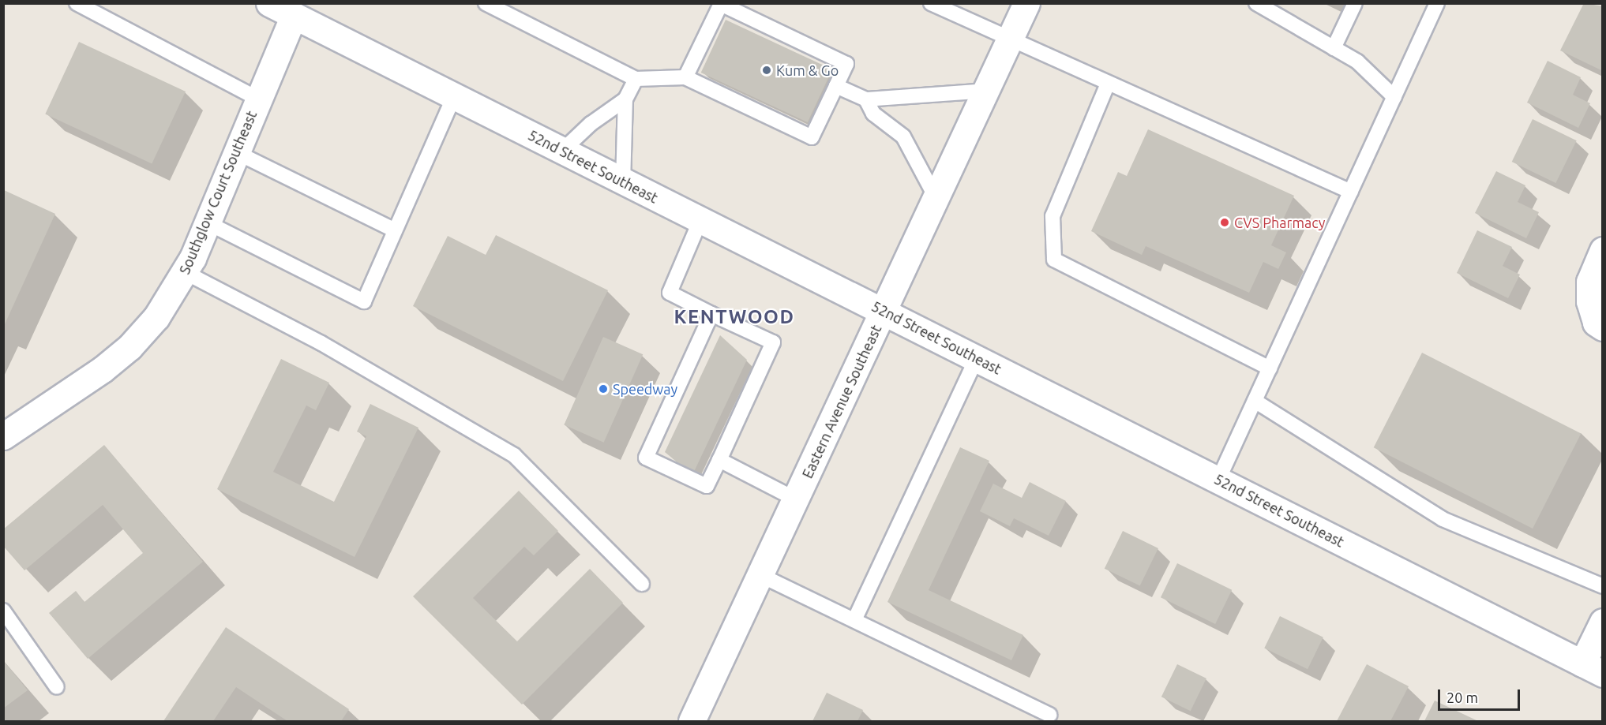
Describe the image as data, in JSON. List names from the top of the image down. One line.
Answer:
{"streets":{"main road":["52nd Street Southeast","Southglow Court Southeast","Eastern Avenue Southeast"]},"crossings":[["52nd Street Southeast","Southglow Court Southeast"],["52nd Street Southeast","Eastern Avenue Southeast"]],"districts":["KENTWOOD"],"places":["Kum & Go","CVS Pharmacy","Speedway"],"scale_bar":"20 m"}
